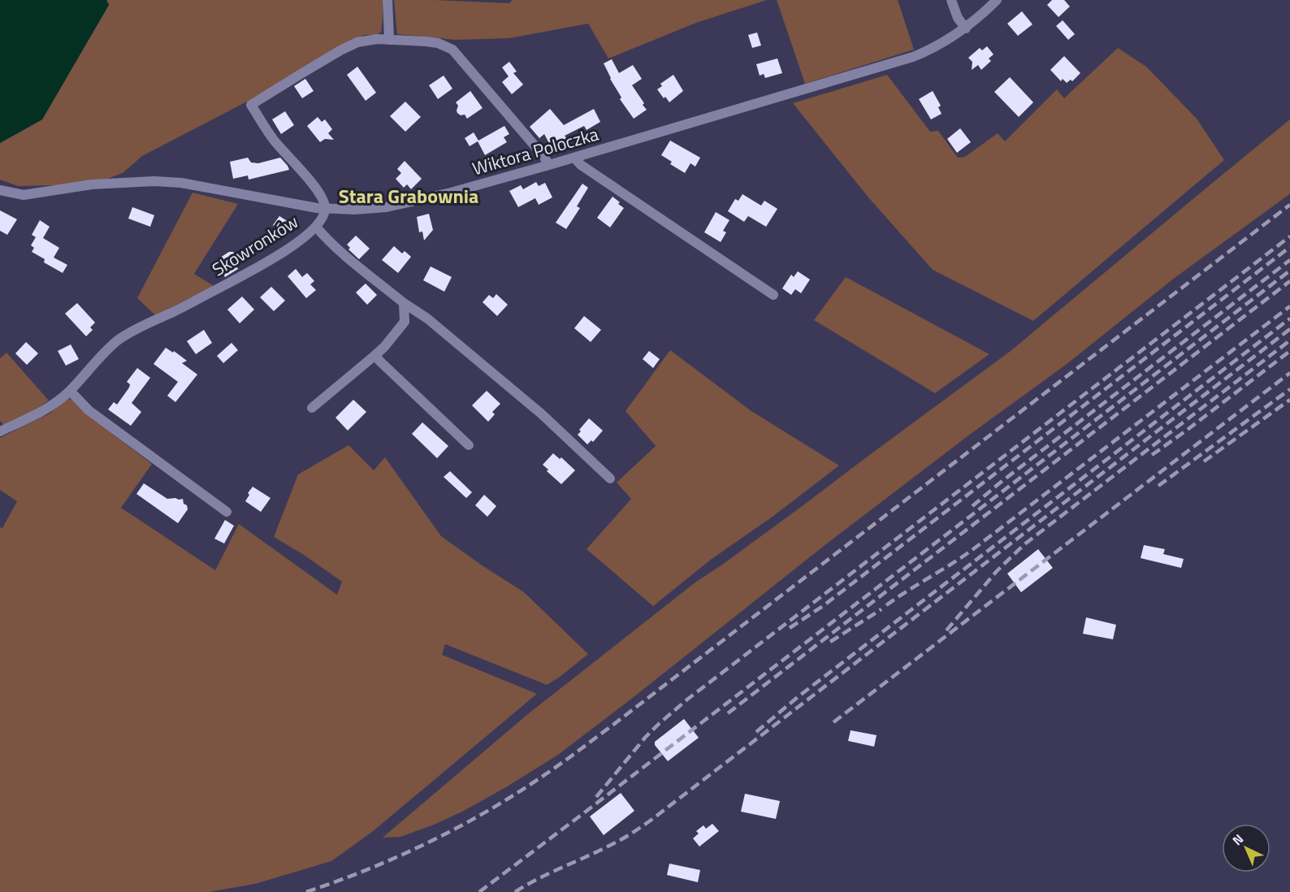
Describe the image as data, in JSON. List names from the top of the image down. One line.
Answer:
{"streets":{"street":["Wiktora Poloczka","Skowronków"]},"crossings":[["Wiktora Poloczka","Skowronków"]],"districts":["Stara Grabownia"],"north":"top left"}
